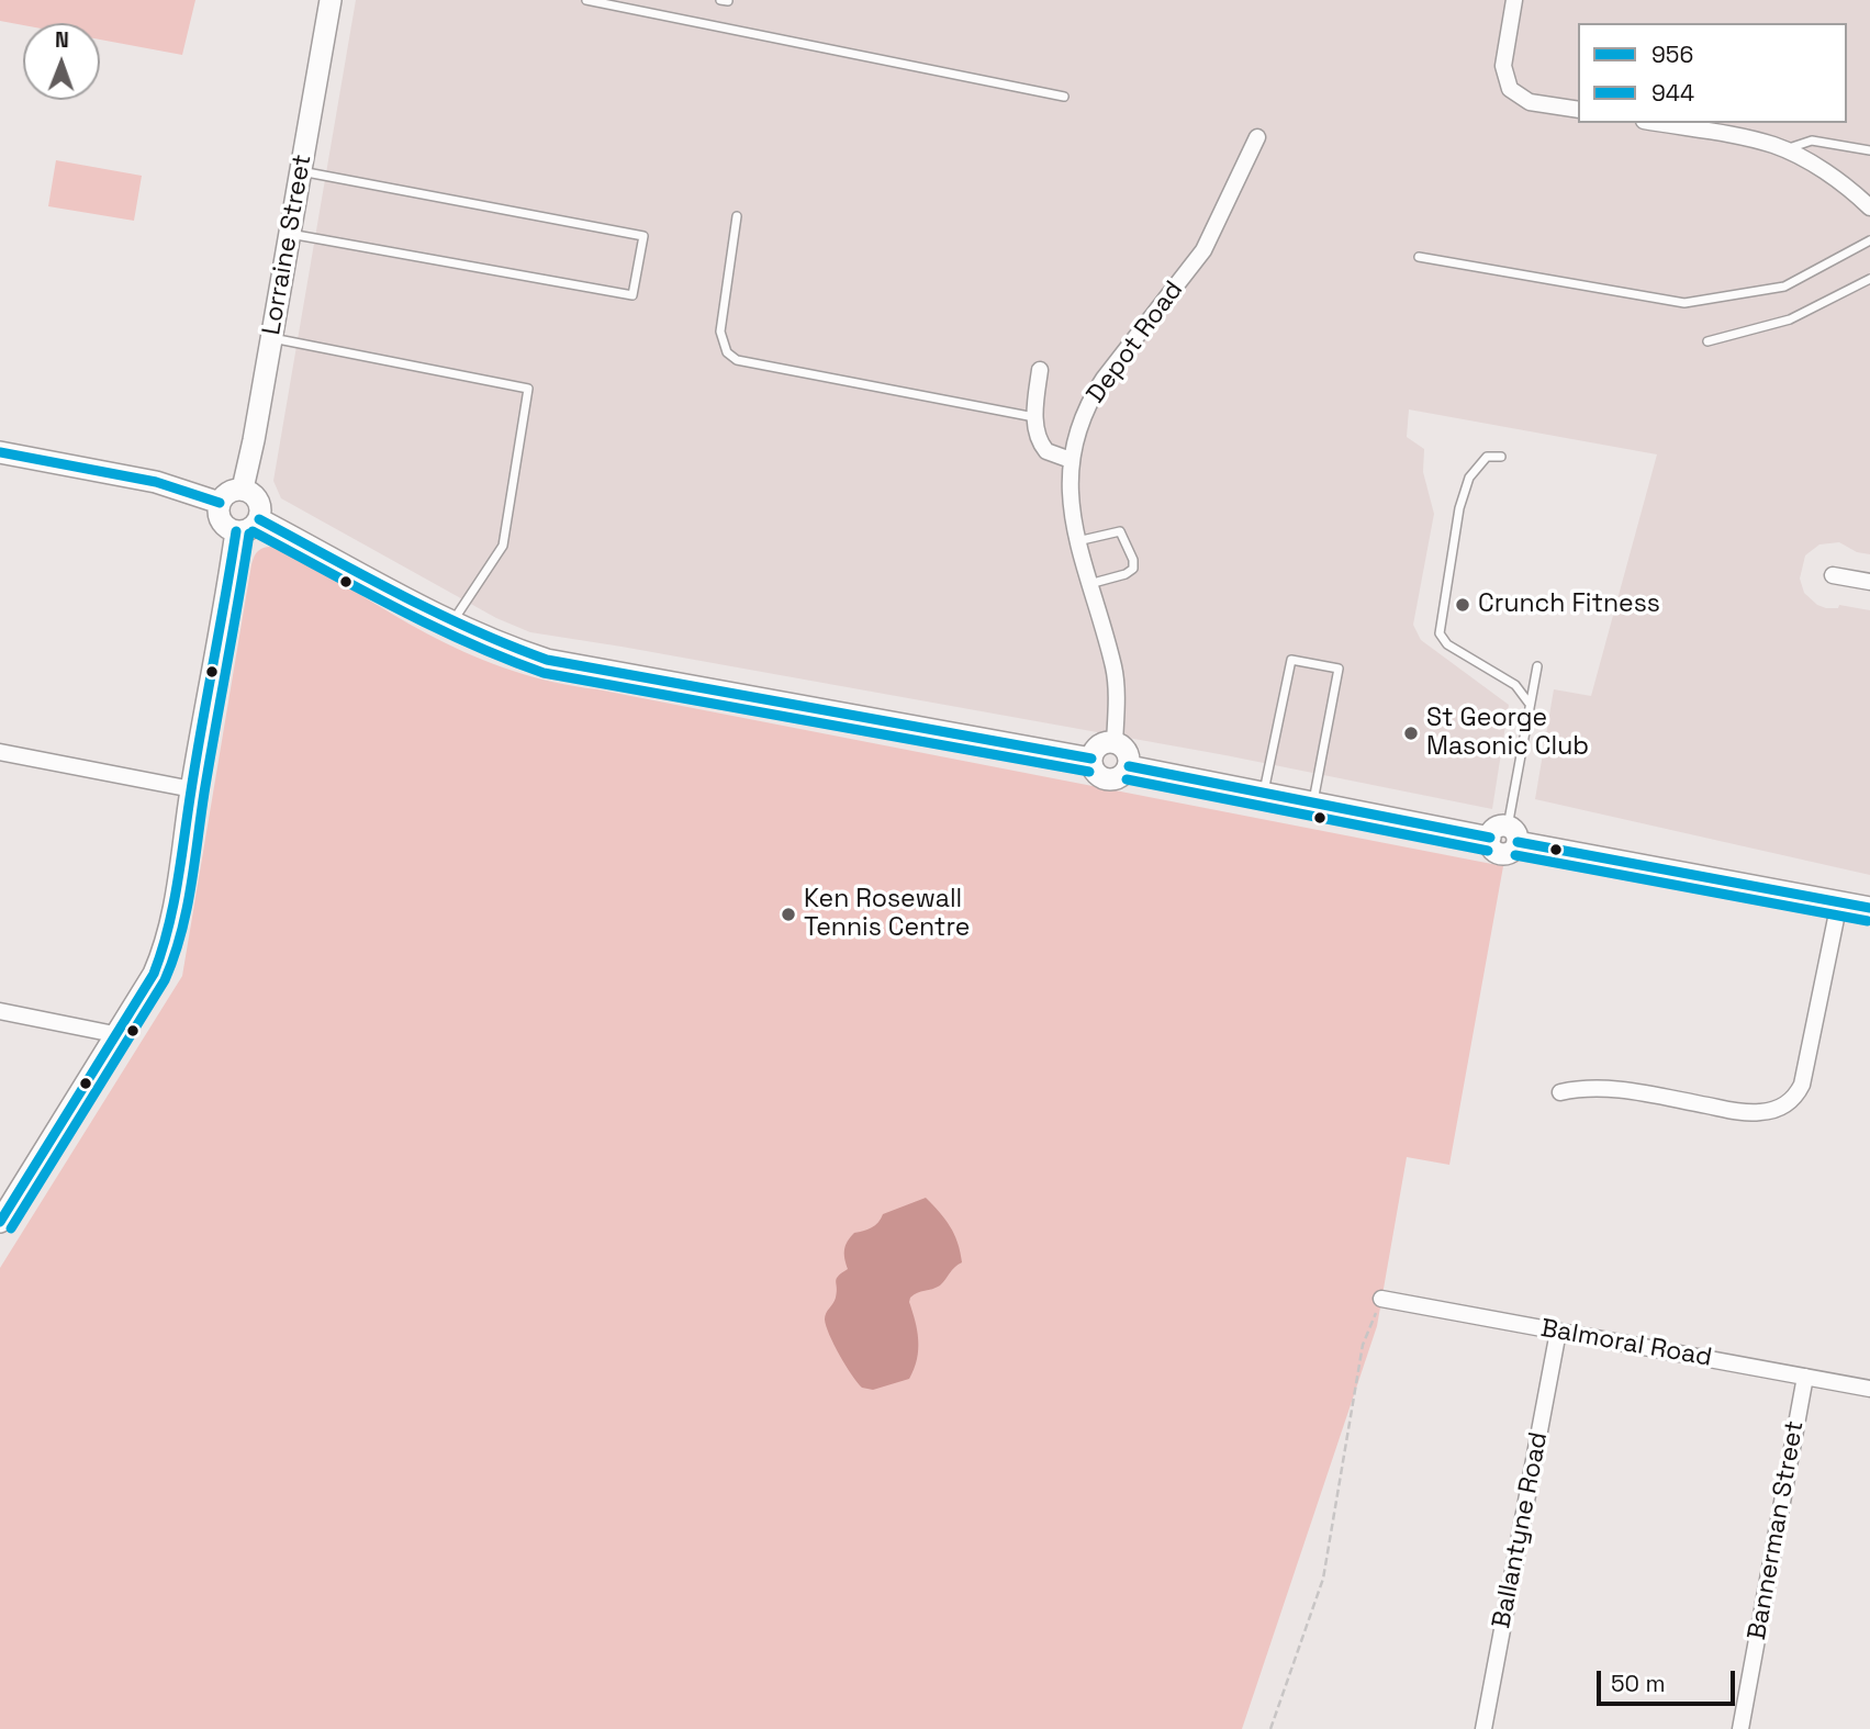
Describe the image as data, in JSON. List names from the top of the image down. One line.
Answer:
{"streets":{"street":["Lorraine Street","Depot Road","Balmoral Road","Ballantyne Road","Bannerman Street"]},"crossings":[["Balmoral Road","Ballantyne Road"],["Balmoral Road","Bannerman Street"]],"places":["Crunch Fitness","St George Masonic Club","Ken Rosewall Tennis Centre"],"lines":["transit line 956","transit line 944"],"legend":["956","944"],"scale_bar":"50 m","north":"top"}
